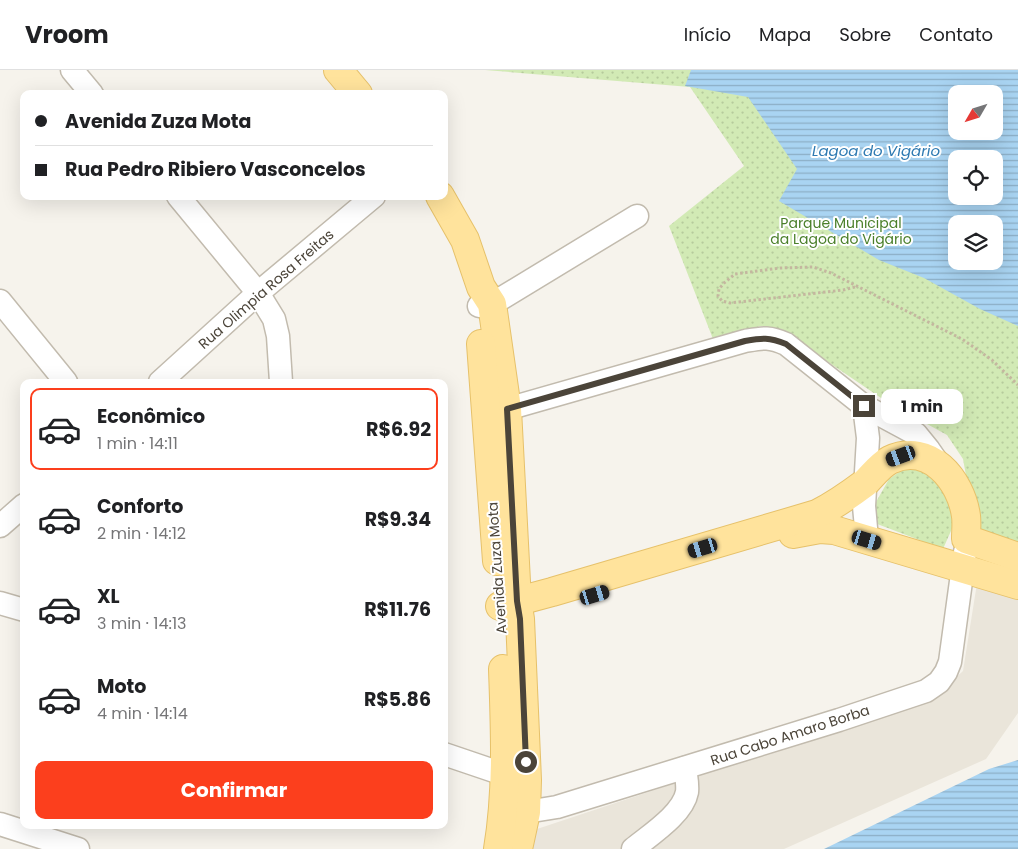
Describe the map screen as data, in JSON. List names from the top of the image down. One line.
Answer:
{"streets":{"main road":["Avenida Zuza Mota"],"street":["Rua Olimpia Rosa Freitas","Rua Cabo Amaro Borba"]},"crossings":[["Avenida Zuza Mota","Rua Cabo Amaro Borba"]],"water":["Lagoa do Vigário"],"parks":["Parque Municipal da Lagoa do Vigário"],"north":"bottom left","page":{"header":"Vroom","nav":["Início","Mapa","Sobre","Contato"],"banner":["Avenida Zuza Mota","Rua Pedro Ribiero Vasconcelos"],"list":[{"name":"Econômico","note":"1 min · 14:11","value":"R$6.92"},{"name":"Conforto","note":"2 min · 14:12","value":"R$9.34"},{"name":"XL","note":"3 min · 14:13","value":"R$11.76"},{"name":"Moto","note":"4 min · 14:14","value":"R$5.86"}],"bubble":"1 min","buttons":"Confirmar"}}
